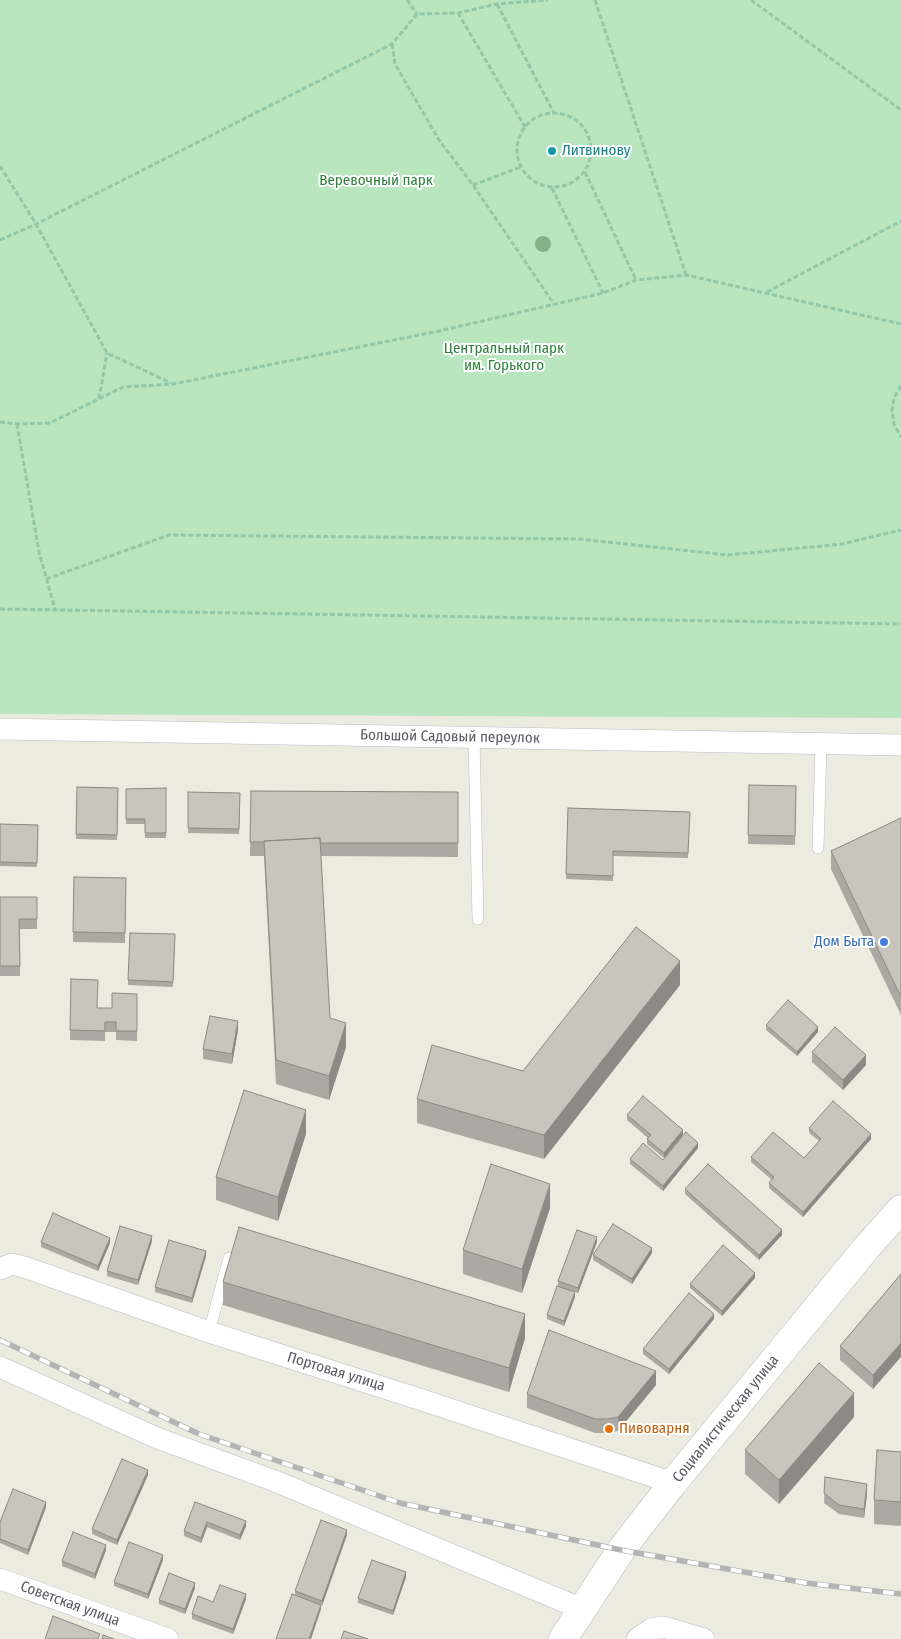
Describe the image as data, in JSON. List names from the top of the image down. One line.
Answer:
{"streets":{"street":["Большой Садовый переулок","Портовая улица","Социалистическая улица","Советская улица"]},"crossings":[["Портовая улица","Социалистическая улица"]],"parks":["Веревочный парк","Центральный парк им. Горького"],"places":["Литвинову","Дом Быта","Пивоварня"]}
